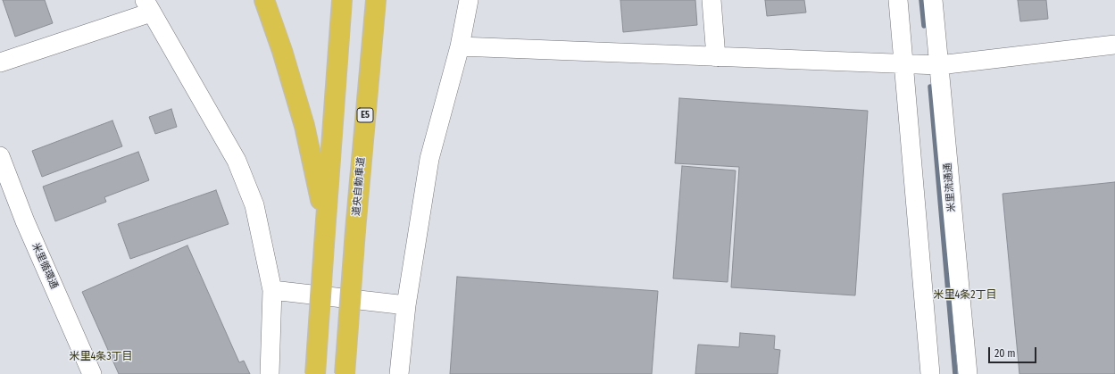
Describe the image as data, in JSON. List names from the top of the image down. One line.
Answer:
{"streets":{"highway":["E5","道央自動車道"],"street":["米里流通通","米里循環通"]},"districts":["米里4条2丁目","米里4条3丁目"],"scale_bar":"20 m"}
